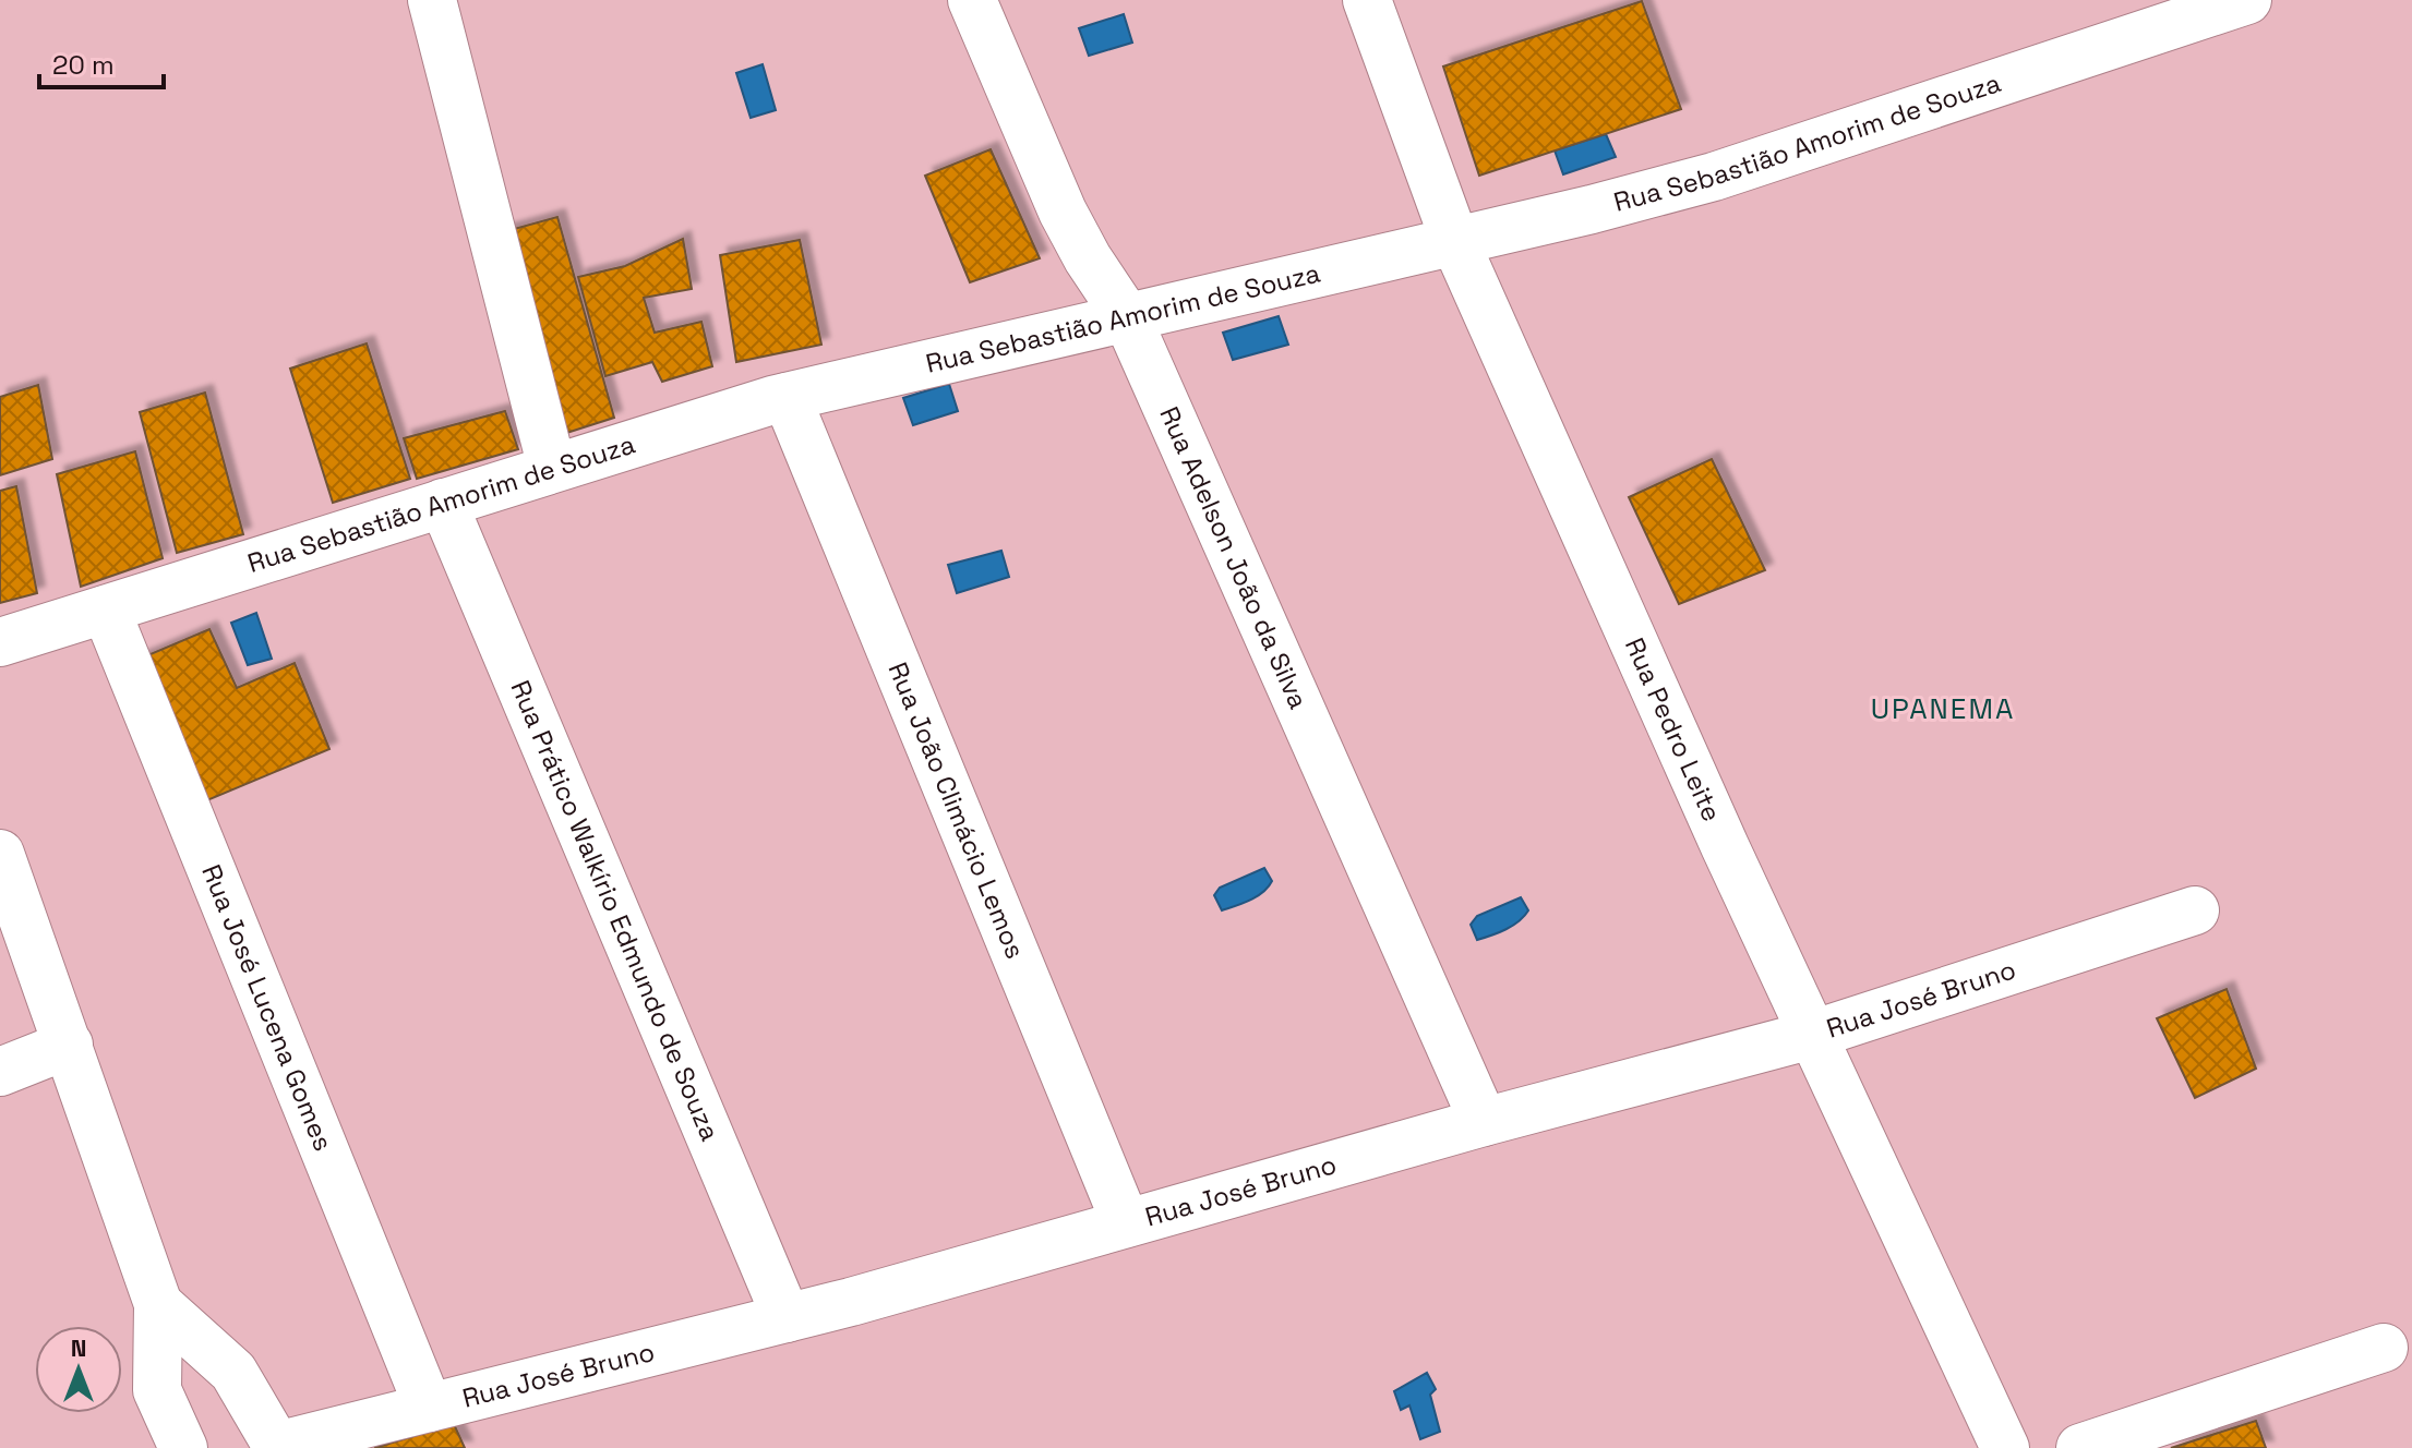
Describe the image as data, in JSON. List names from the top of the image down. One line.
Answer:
{"streets":{"street":["Rua Sebastião Amorim de Souza","Rua Adelson João da Silva","Rua Pedro Leite","Rua João Climácio Lemos","Rua Prático Walkírio Edmundo de Souza","Rua José Bruno","Rua José Lucena Gomes"]},"crossings":[["Rua Sebastião Amorim de Souza","Rua Adelson João da Silva"],["Rua Sebastião Amorim de Souza","Rua Pedro Leite"],["Rua Sebastião Amorim de Souza","Rua João Climácio Lemos"],["Rua Sebastião Amorim de Souza","Rua Prático Walkírio Edmundo de Souza"],["Rua Sebastião Amorim de Souza","Rua José Lucena Gomes"],["Rua Adelson João da Silva","Rua José Bruno"],["Rua Pedro Leite","Rua José Bruno"],["Rua João Climácio Lemos","Rua José Bruno"],["Rua Prático Walkírio Edmundo de Souza","Rua José Bruno"],["Rua José Bruno","Rua José Lucena Gomes"]],"districts":["UPANEMA"],"scale_bar":"20 m","north":"top"}
